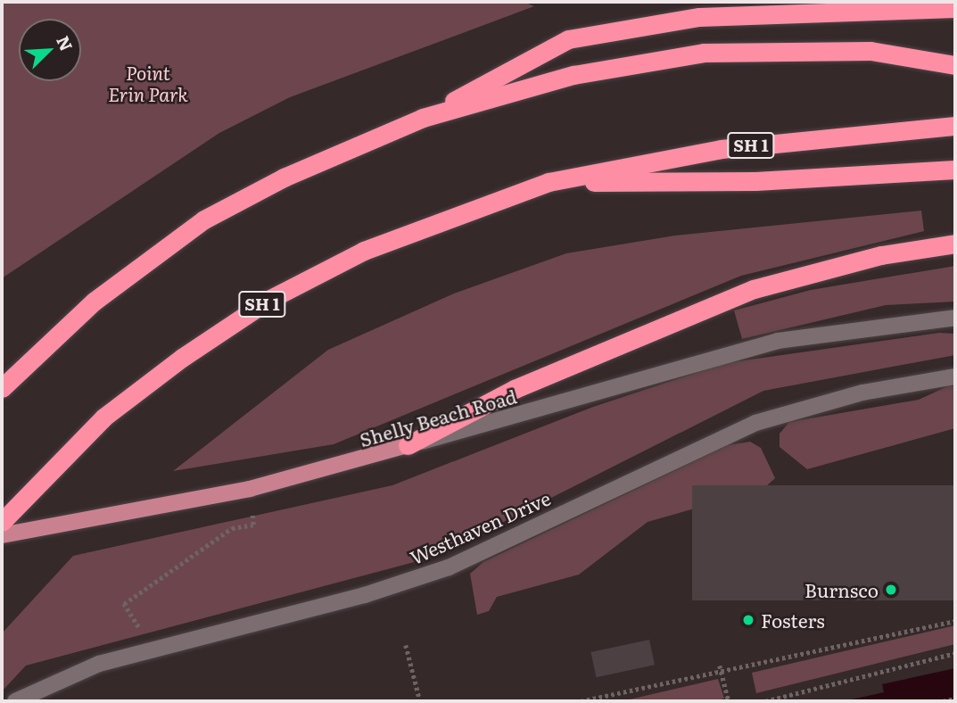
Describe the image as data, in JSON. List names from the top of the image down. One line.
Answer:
{"streets":{"highway":["SH 1"],"main road":["Shelly Beach Road"],"street":["Westhaven Drive"]},"parks":["Point Erin Park"],"places":["Burnsco","Fosters"],"north":"top right"}
